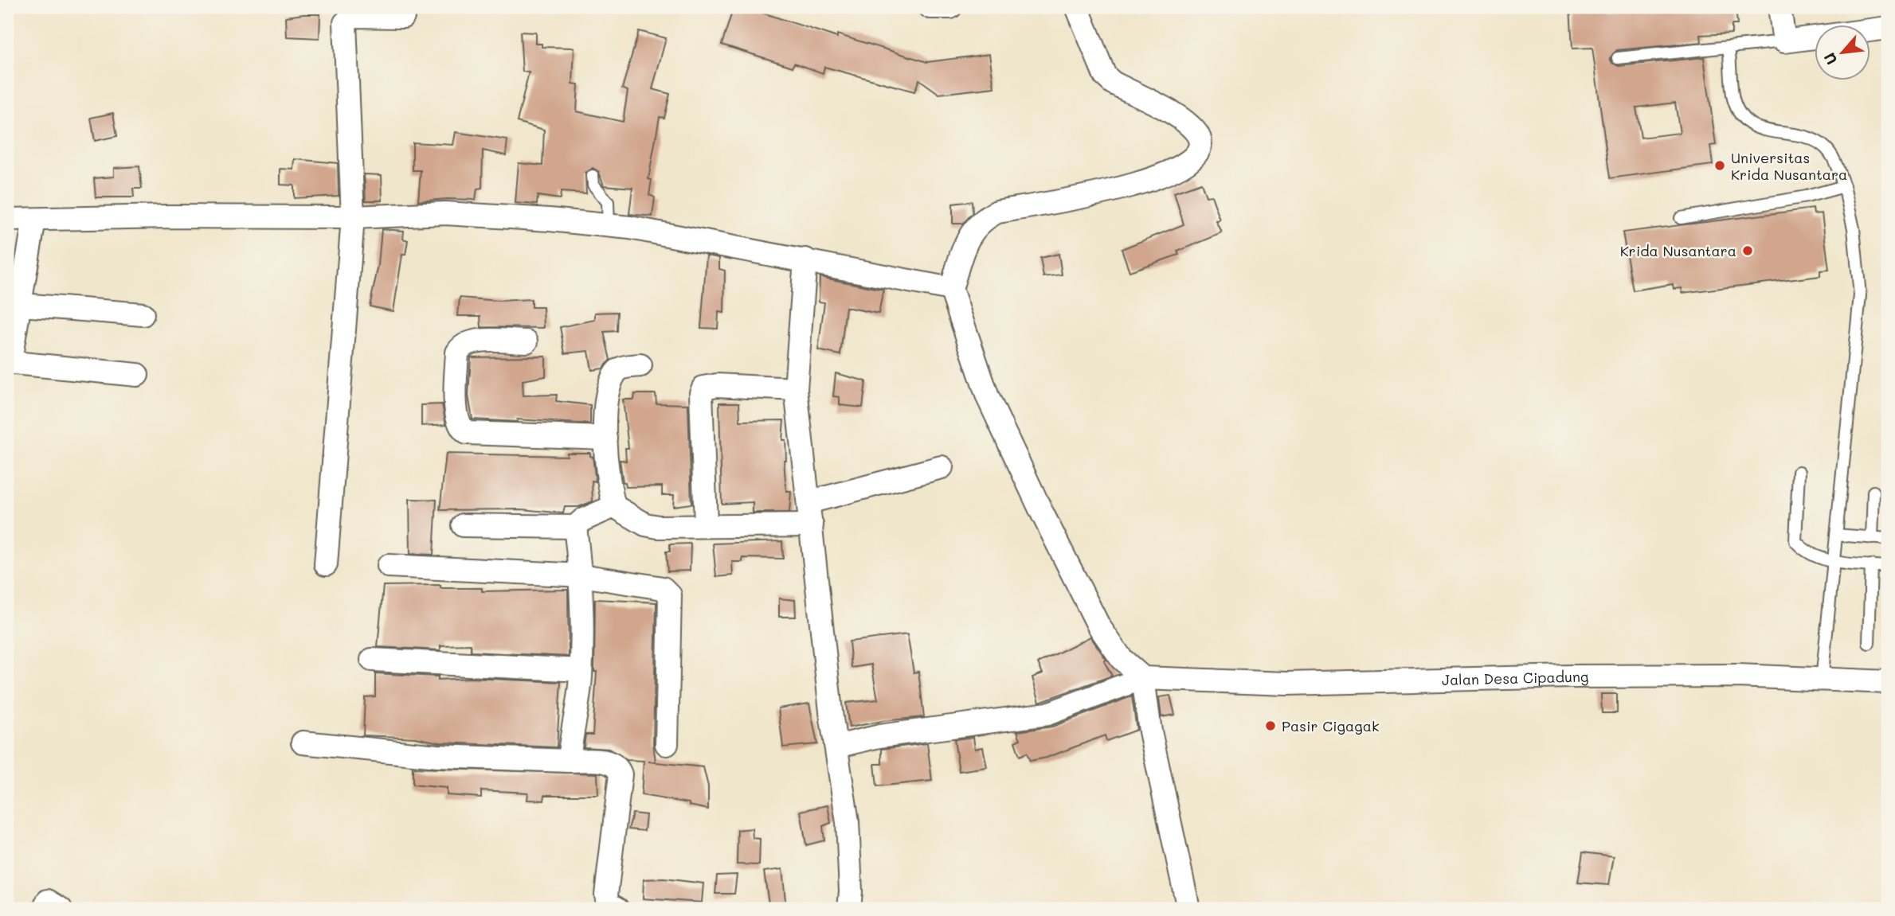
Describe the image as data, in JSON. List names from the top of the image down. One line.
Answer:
{"streets":{"street":["Jalan Desa Cipadung"]},"places":["Universitas Krida Nusantara","Krida Nusantara","Pasir Cigagak"],"north":"bottom left"}
